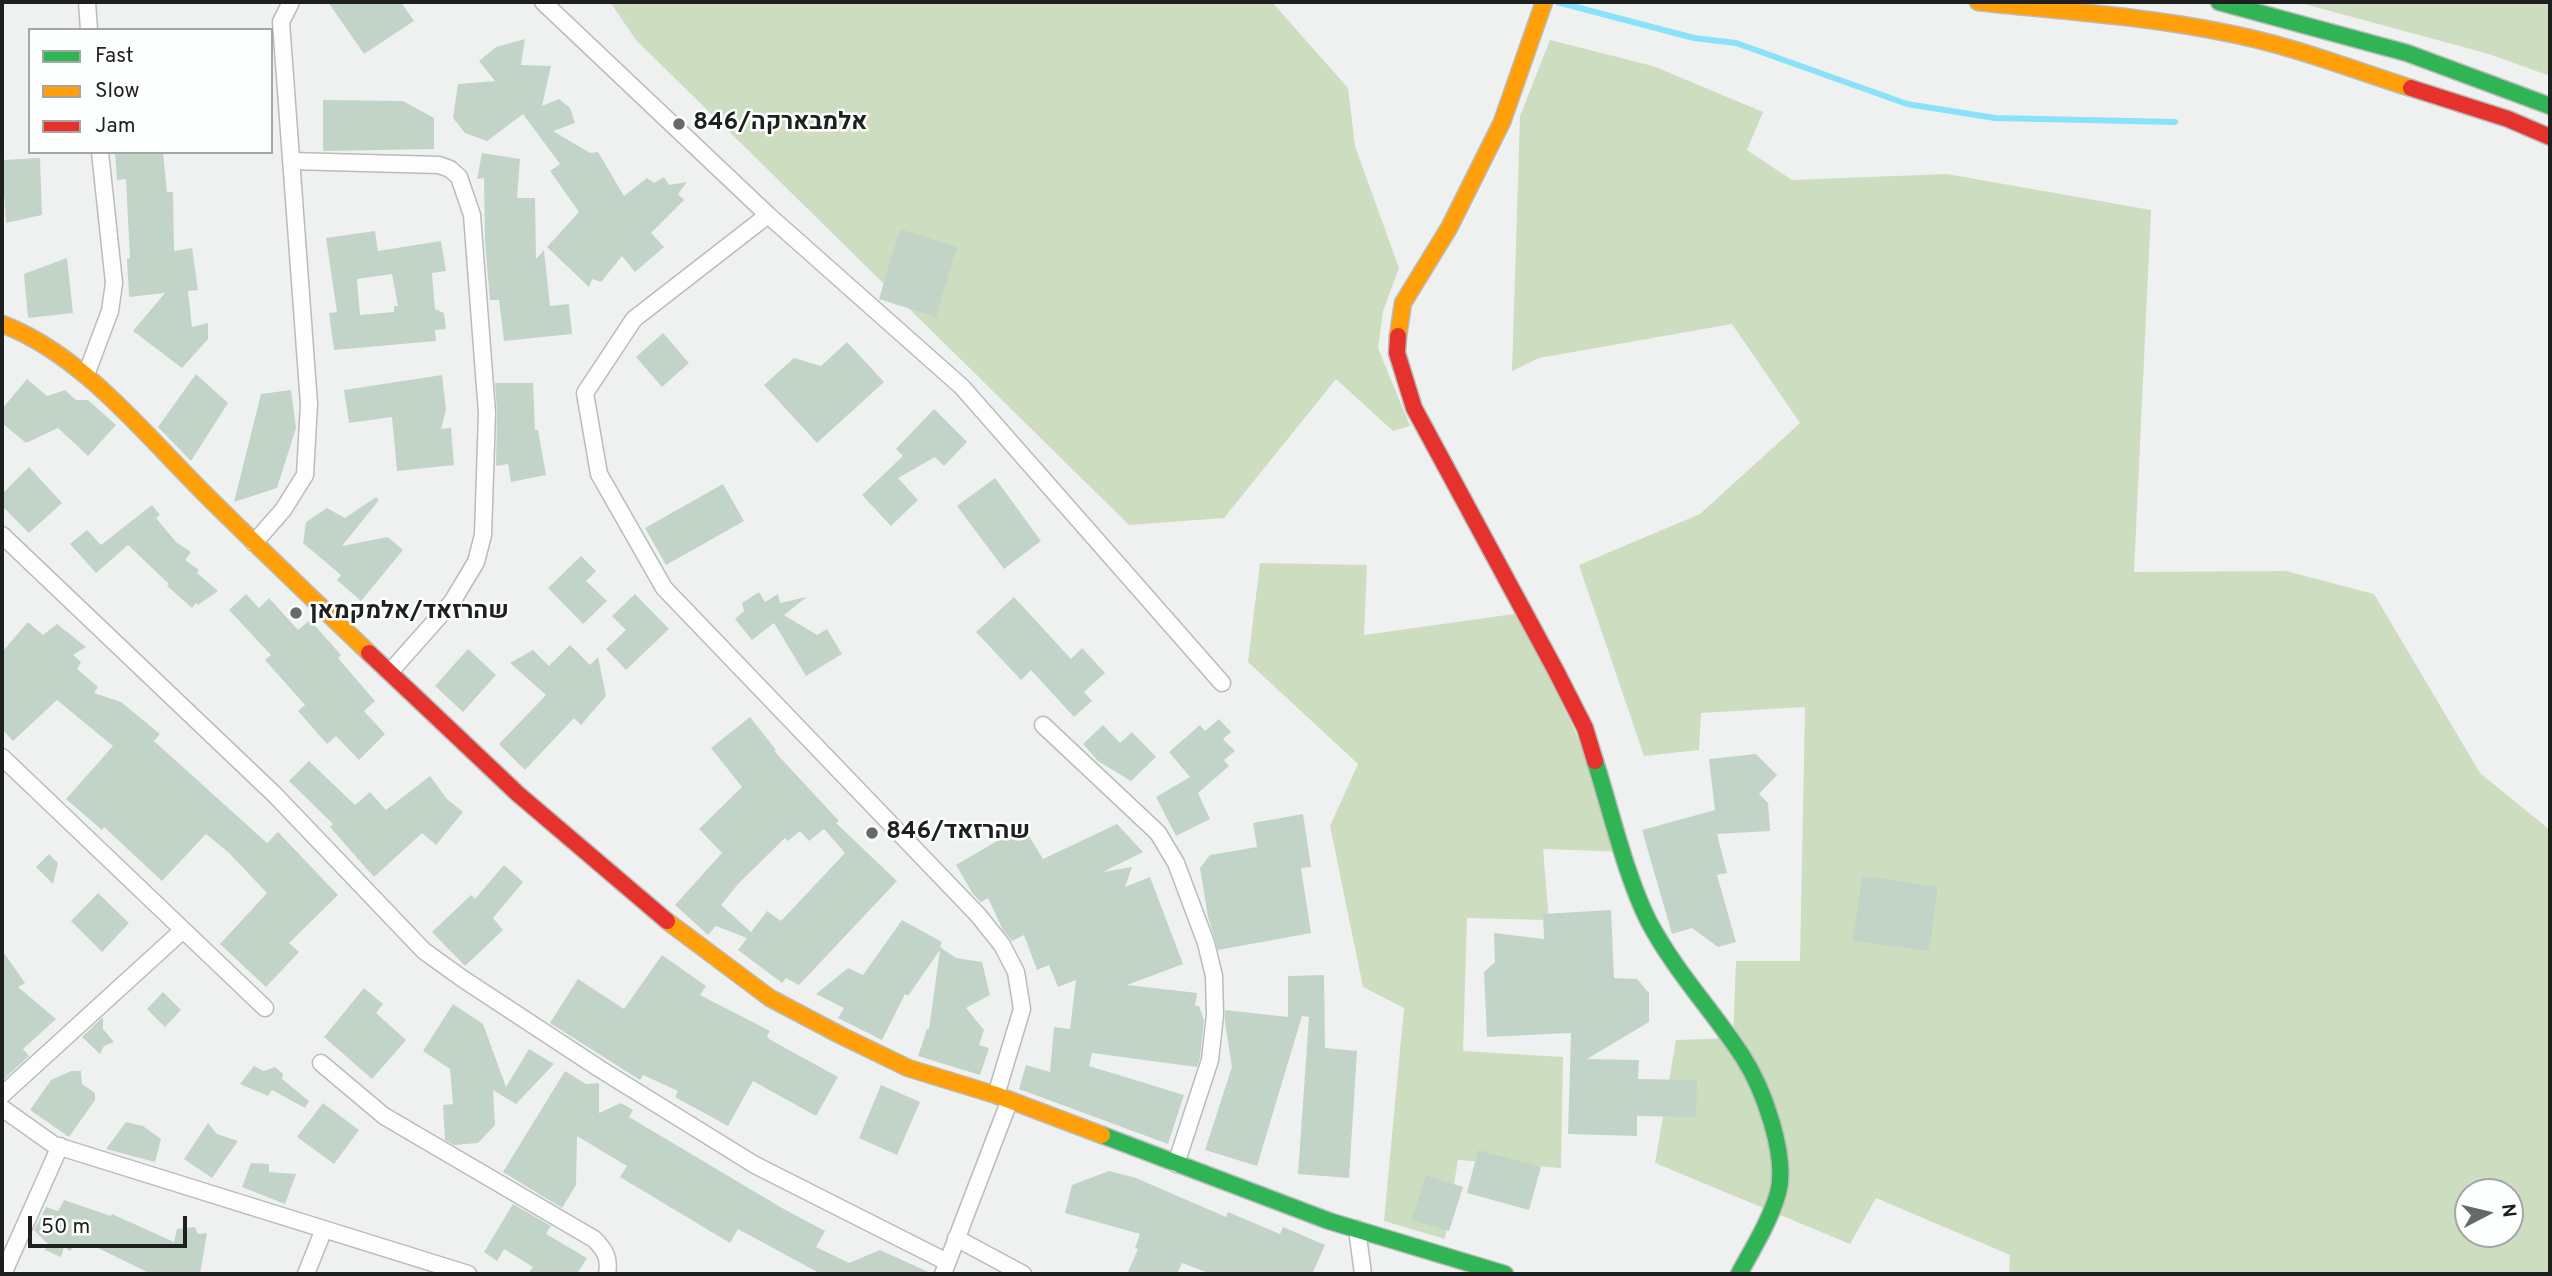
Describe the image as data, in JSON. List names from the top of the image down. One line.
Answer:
{"places":["אלמבארקה/846","שהרזאד/אלמקמאן","846/שהרזאד"],"legend":["Fast","Slow","Jam"],"scale_bar":"50 m","north":"right"}
